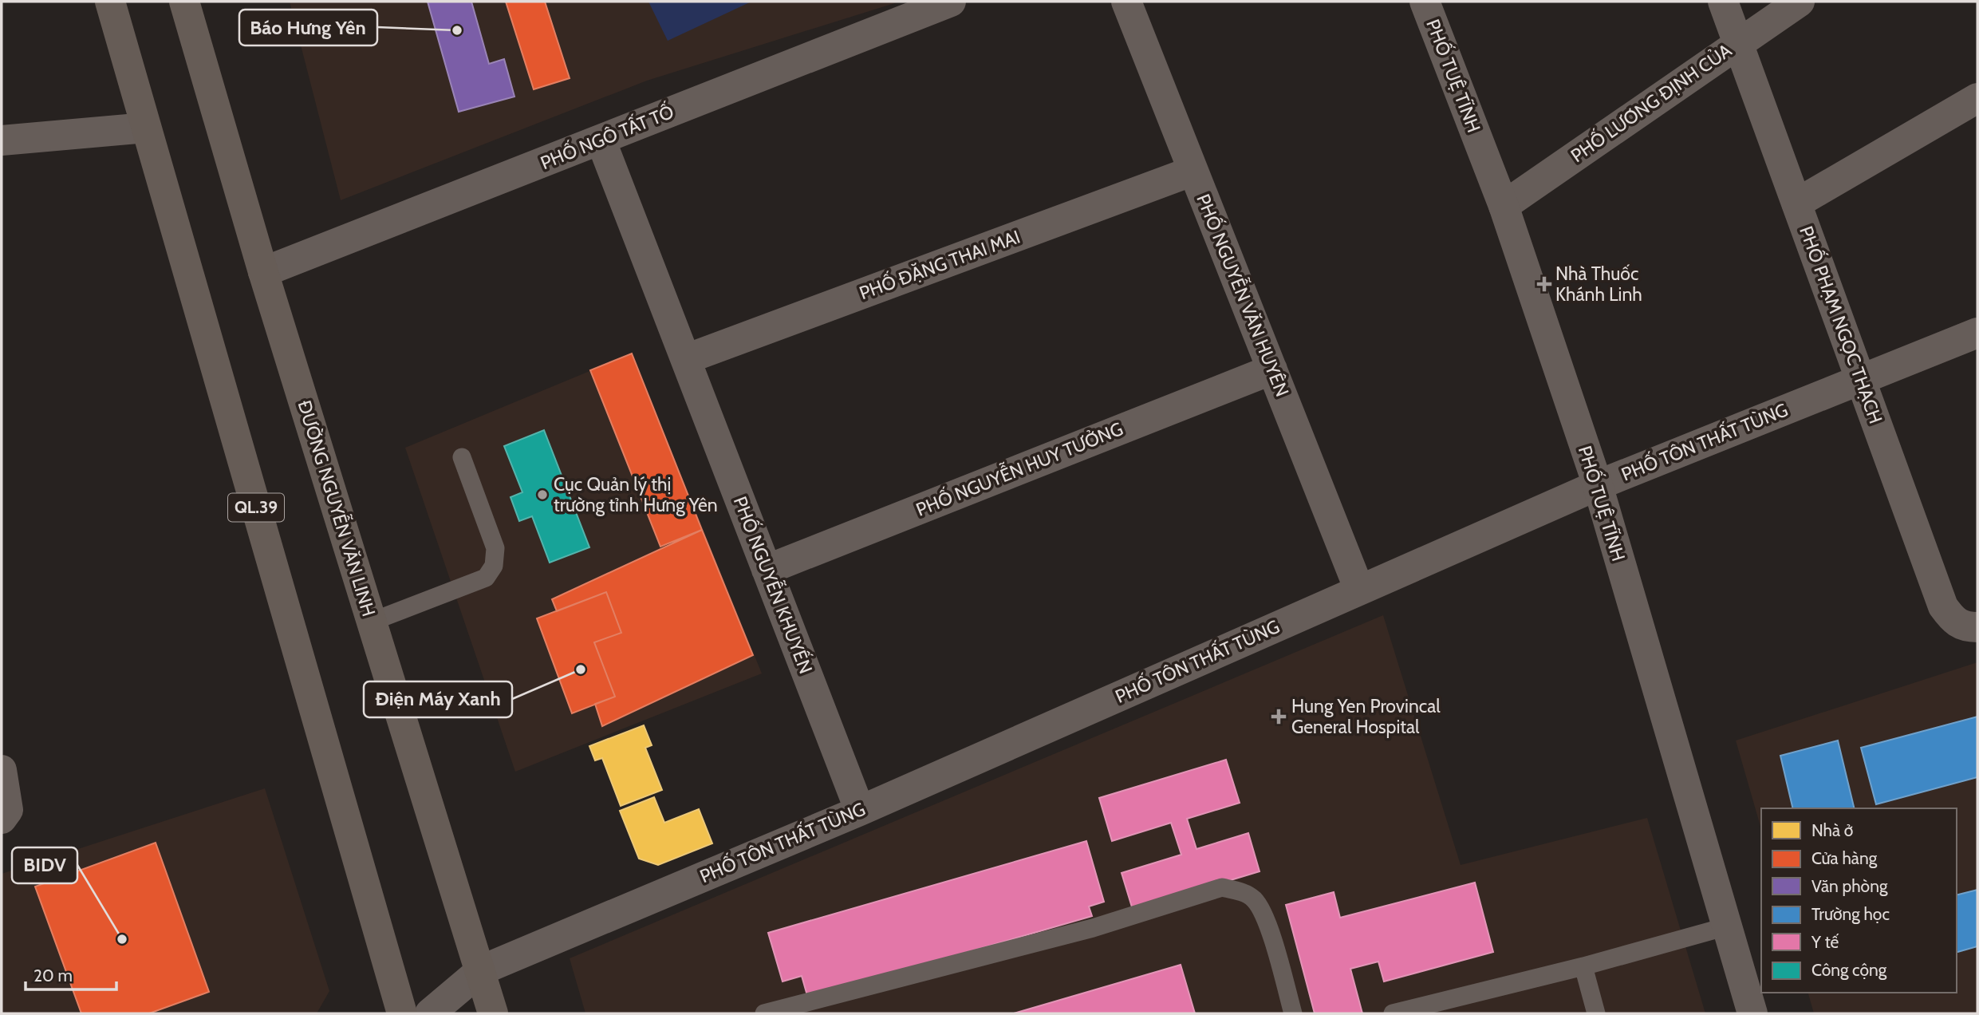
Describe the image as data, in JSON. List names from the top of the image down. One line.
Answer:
{"streets":{"highway":["QL.39","ĐƯỜNG NGUYỄN VĂN LINH"],"street":["PHỐ TUỆ TĨNH","PHỐ LƯƠNG ĐỊNH CỦA","PHỐ NGÔ TẤT TỐ","PHỐ ĐẶNG THAI MAI","PHỐ NGUYỄN VĂN HUYÊN","PHỐ PHẠM NGỌC THẠCH","PHỐ TÔN THẤT TÙNG","PHỐ NGUYỄN HUY TƯỞNG","PHỐ NGUYỄN KHUYẾN"]},"crossings":[["PHỐ TUỆ TĨNH","PHỐ LƯƠNG ĐỊNH CỦA"],["PHỐ TUỆ TĨNH","PHỐ TÔN THẤT TÙNG"],["PHỐ LƯƠNG ĐỊNH CỦA","PHỐ PHẠM NGỌC THẠCH"],["PHỐ NGÔ TẤT TỐ","ĐƯỜNG NGUYỄN VĂN LINH"],["PHỐ NGÔ TẤT TỐ","PHỐ NGUYỄN KHUYẾN"],["PHỐ ĐẶNG THAI MAI","PHỐ NGUYỄN VĂN HUYÊN"],["PHỐ ĐẶNG THAI MAI","PHỐ NGUYỄN KHUYẾN"],["PHỐ NGUYỄN VĂN HUYÊN","PHỐ TÔN THẤT TÙNG"],["PHỐ NGUYỄN VĂN HUYÊN","PHỐ NGUYỄN HUY TƯỞNG"],["PHỐ PHẠM NGỌC THẠCH","PHỐ TÔN THẤT TÙNG"],["PHỐ TÔN THẤT TÙNG","ĐƯỜNG NGUYỄN VĂN LINH"],["PHỐ TÔN THẤT TÙNG","PHỐ NGUYỄN KHUYẾN"],["PHỐ NGUYỄN HUY TƯỞNG","PHỐ NGUYỄN KHUYẾN"]],"places":{"other":["Báo Hưng Yên","Cục Quản lý thị trường tỉnh Hưng Yên","Điện Máy Xanh","BIDV"],"health":["Nhà Thuốc Khánh Linh","Hung Yen Provincal General Hospital"]},"legend":["Nhà ở","Cửa hàng","Văn phòng","Trường học","Y tế","Công cộng"],"scale_bar":"20 m"}
